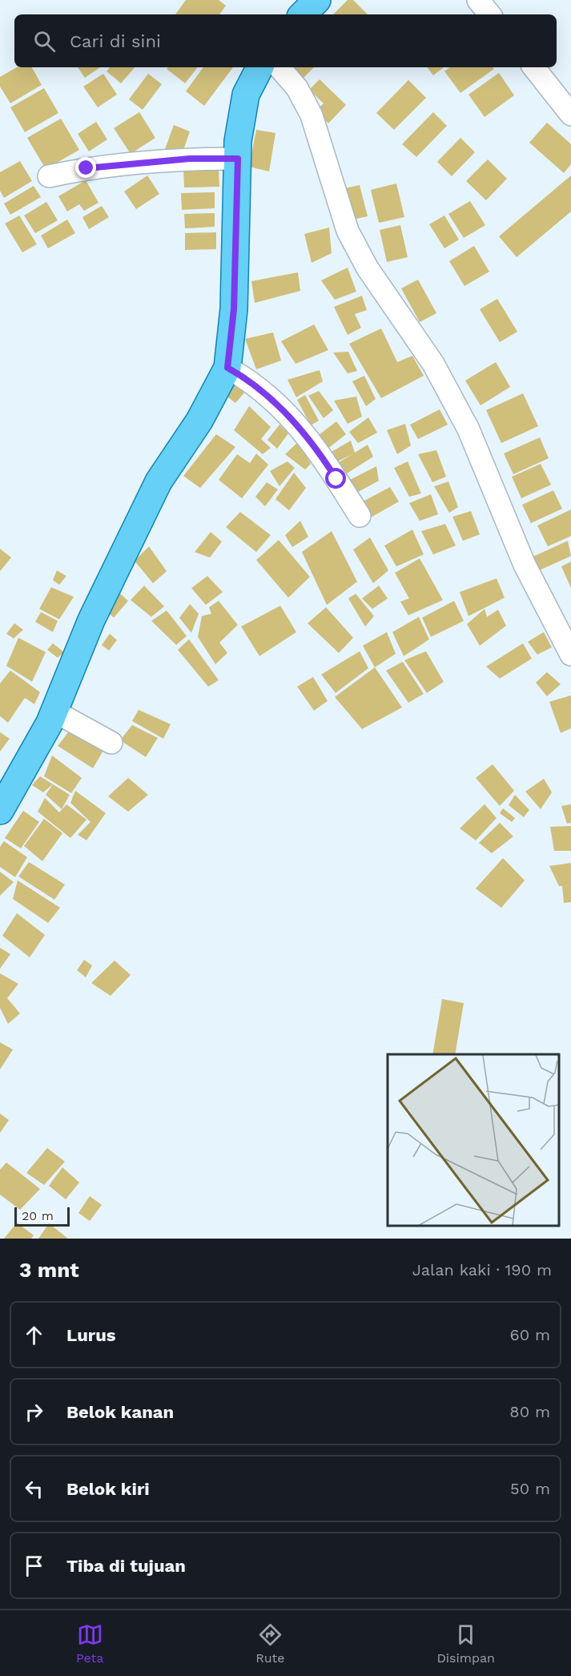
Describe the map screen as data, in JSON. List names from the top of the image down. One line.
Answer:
{"scale_bar":"20 m","page":{"search":"Cari di sini","scale":"20 m","heading":["3 mnt","Jalan kaki · 190 m"],"list":[["Lurus","60 m"],["Belok kanan","80 m"],["Belok kiri","50 m"],"Tiba di tujuan"],"nav":["Peta","Rute","Disimpan"]}}
